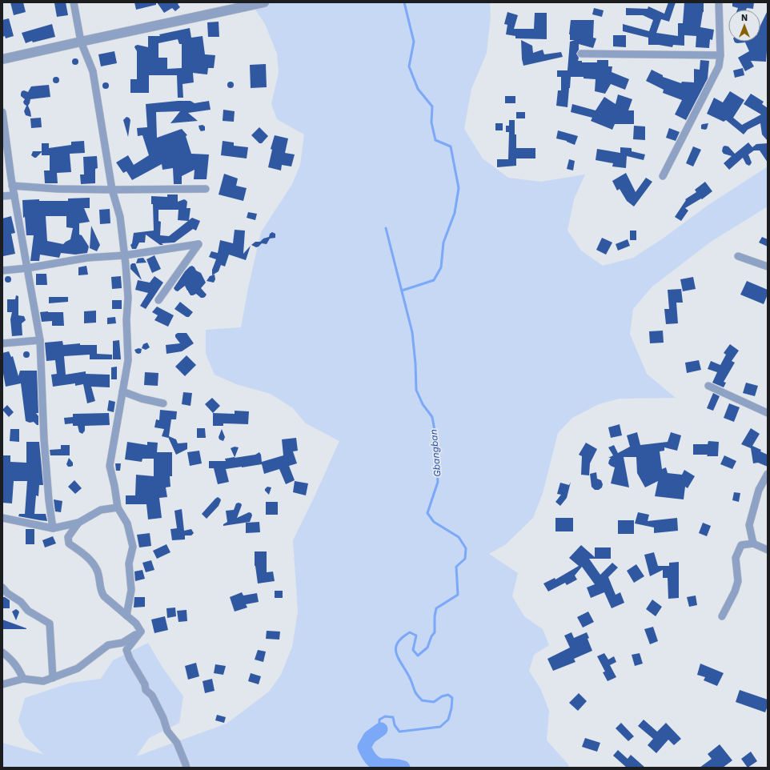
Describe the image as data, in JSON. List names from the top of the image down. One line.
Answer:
{"water":["Gbangban"],"north":"top"}
